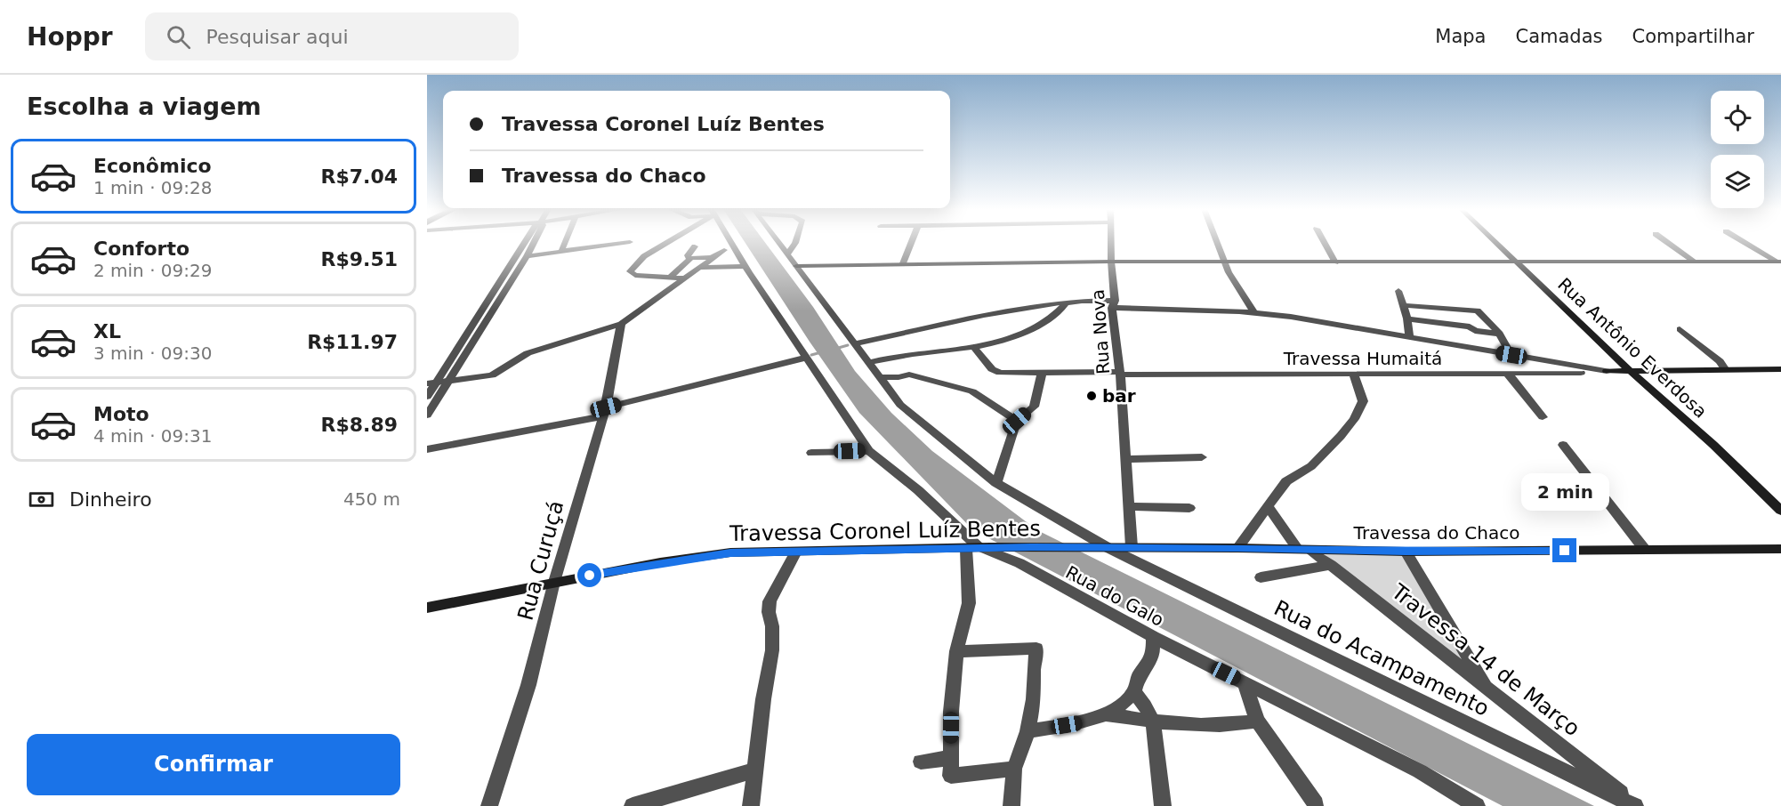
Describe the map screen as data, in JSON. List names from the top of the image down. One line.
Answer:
{"streets":{"street":["Rua Nova","Rua Antônio Everdosa","Travessa Humaitá","Travessa Coronel Luíz Bentes","Travessa do Chaco","Rua Curuçá","Rua do Galo","Rua do Acampamento","Travessa 14 de Março"]},"crossings":[["Rua Nova","Travessa Humaitá"],["Rua Nova","Travessa do Chaco"],["Travessa Coronel Luíz Bentes","Travessa do Chaco"],["Travessa Coronel Luíz Bentes","Rua Curuçá"],["Travessa Coronel Luíz Bentes","Rua do Galo"],["Travessa do Chaco","Rua do Acampamento"],["Travessa do Chaco","Travessa 14 de Março"],["Rua do Acampamento","Travessa 14 de Março"]],"places":["bar"],"page":{"header":"Hoppr","search":"Pesquisar aqui","nav":["Mapa","Camadas","Compartilhar"],"heading":"Escolha a viagem","banner":["Travessa Coronel Luíz Bentes","Travessa do Chaco"],"list":[{"name":"Econômico","note":"1 min · 09:28","value":"R$7.04"},{"name":"Conforto","note":"2 min · 09:29","value":"R$9.51"},{"name":"XL","note":"3 min · 09:30","value":"R$11.97"},{"name":"Moto","note":"4 min · 09:31","value":"R$8.89"}],"pay":["Dinheiro","450 m"],"bubble":"2 min","buttons":"Confirmar"}}
